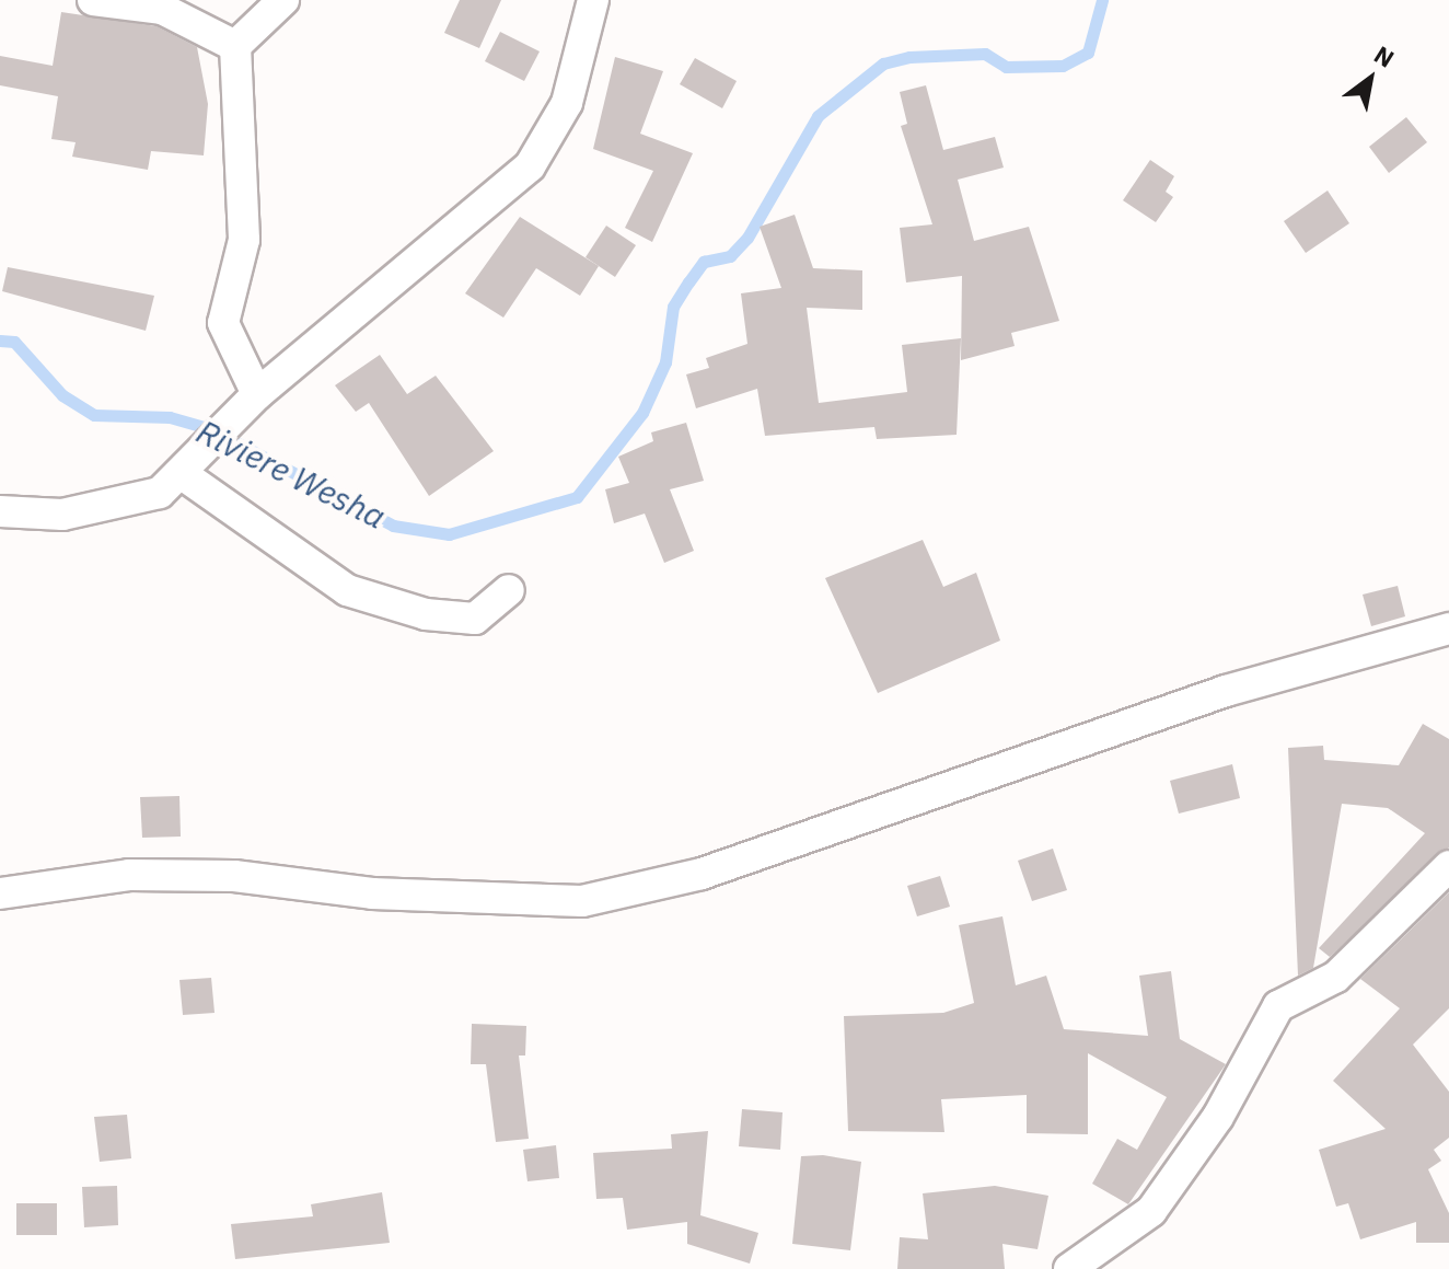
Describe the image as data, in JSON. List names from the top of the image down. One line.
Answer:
{"water":["Riviere Wesha"],"north":"top right"}
